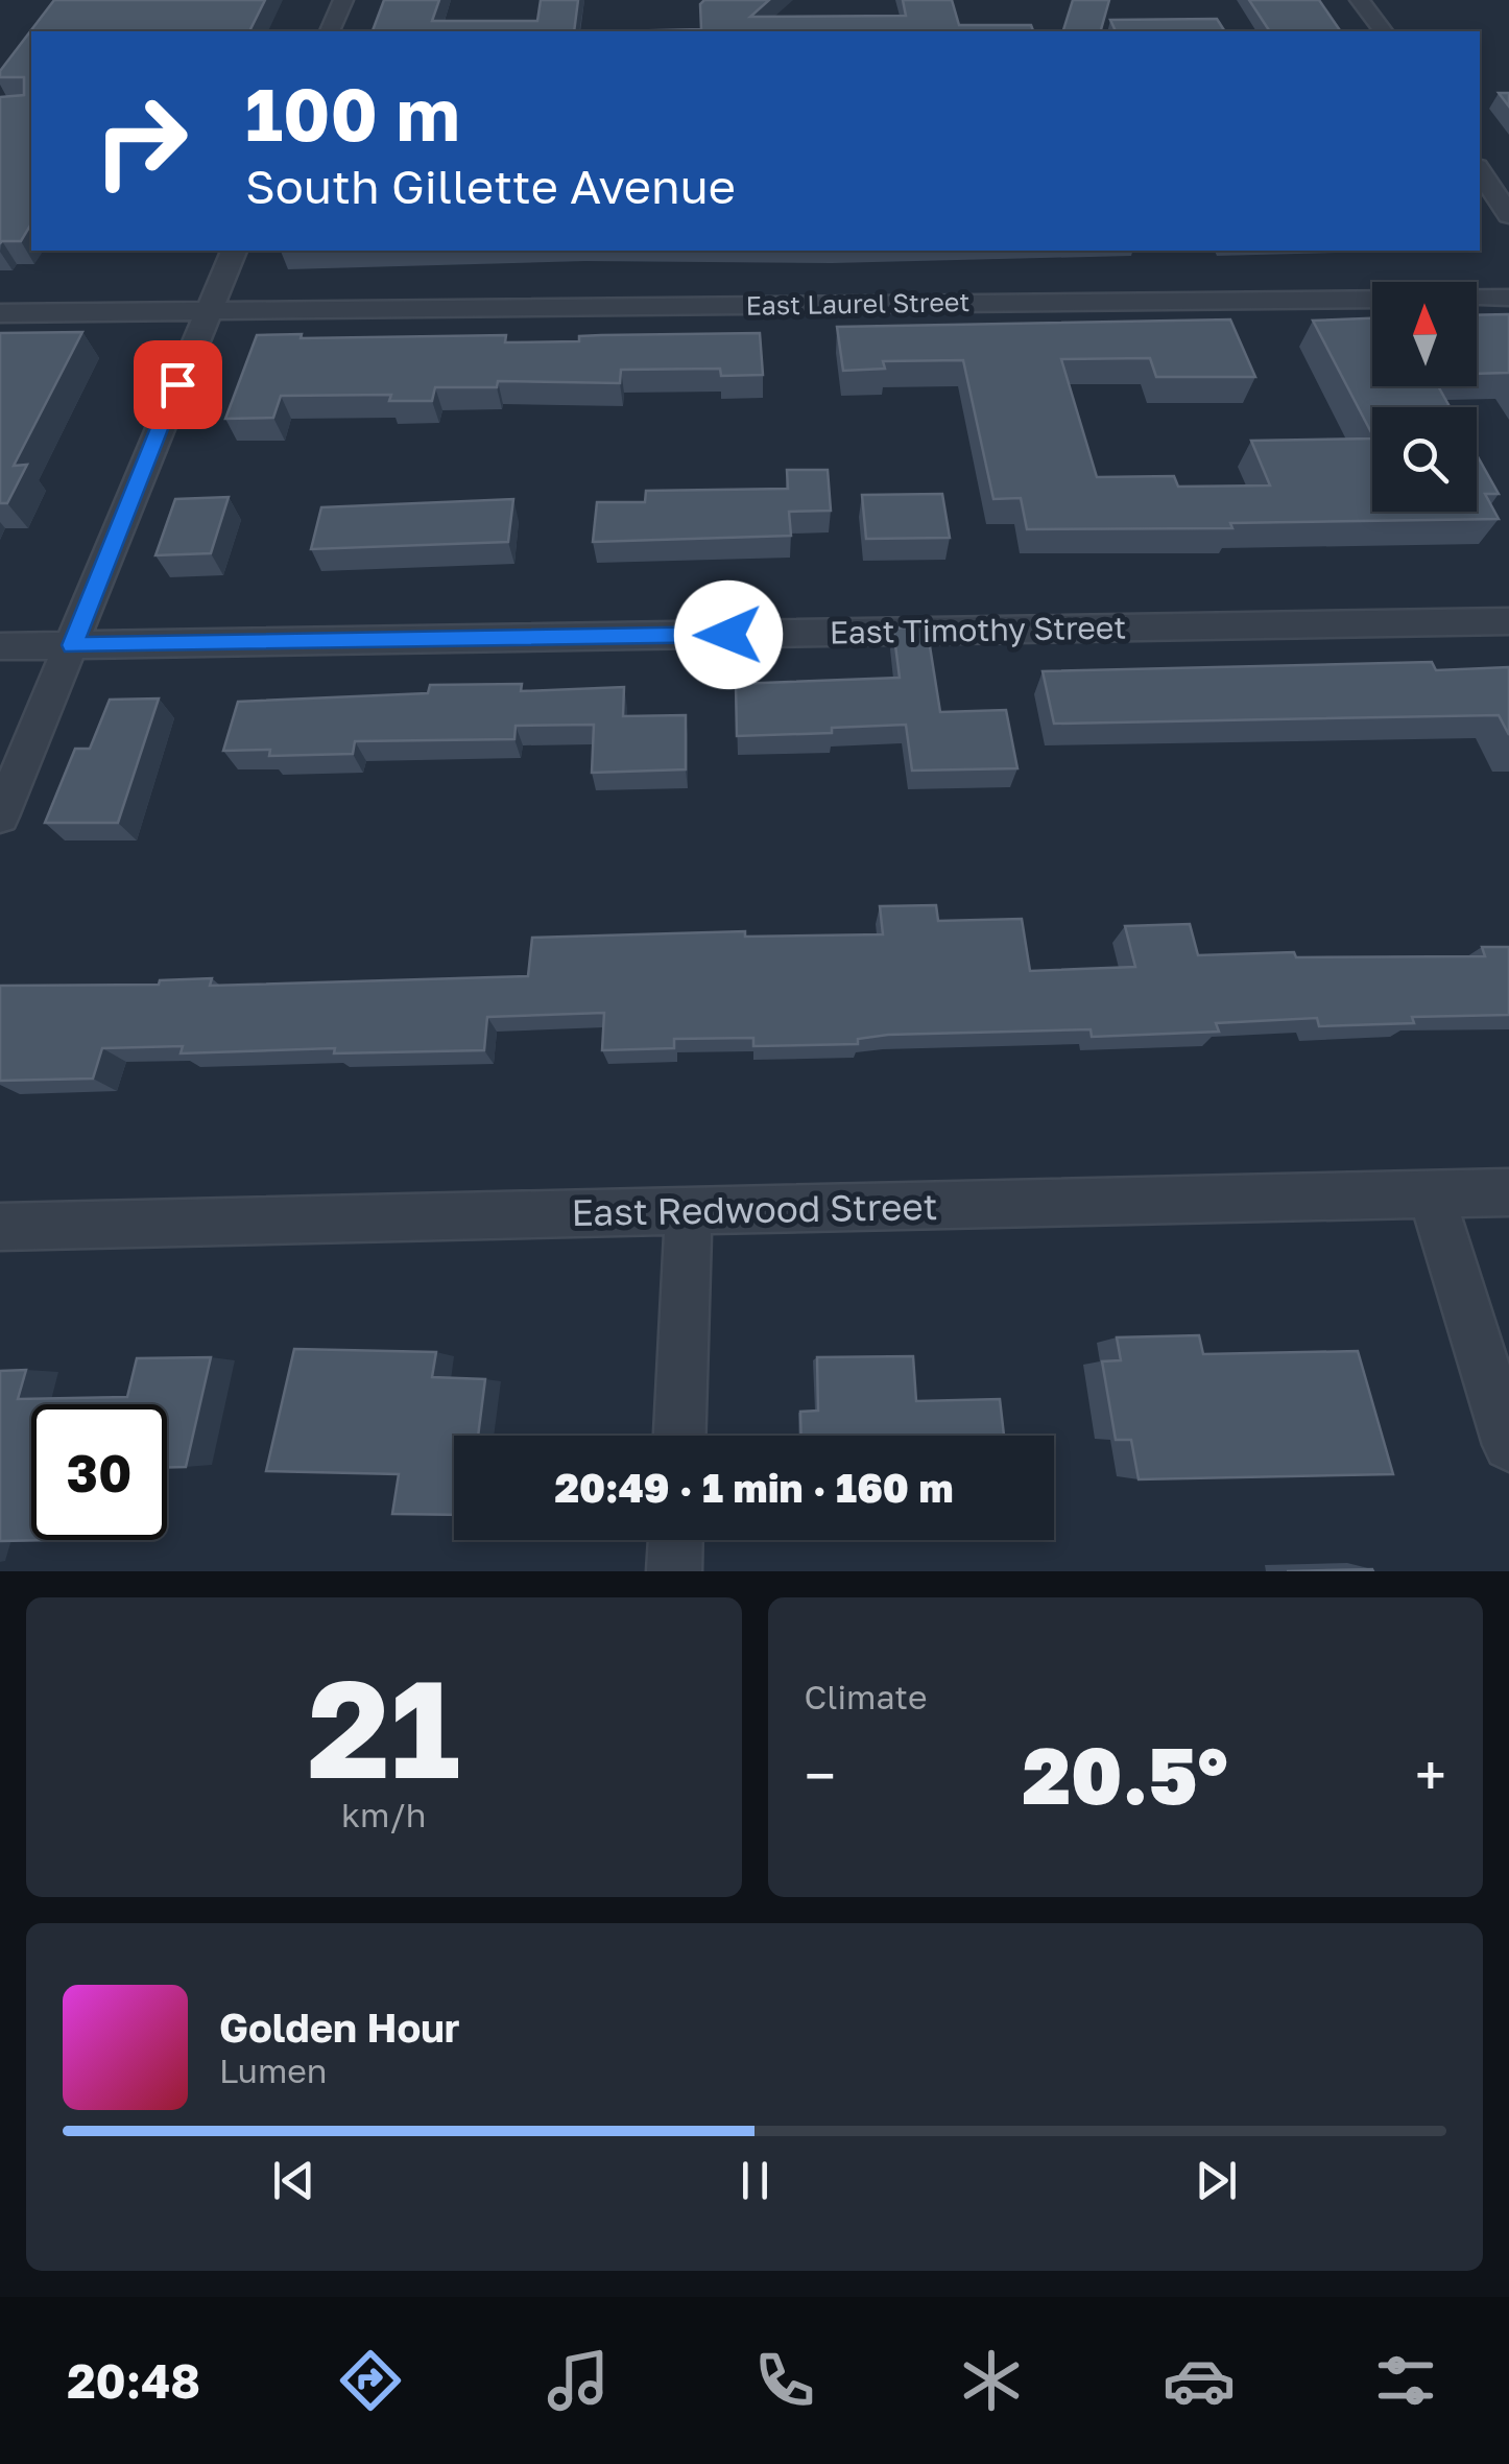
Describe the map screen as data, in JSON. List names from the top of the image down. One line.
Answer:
{"streets":{"street":["East Laurel Street","East Timothy Street","East Redwood Street"]},"north":"top","page":{"turn":["100 m","South Gillette Avenue"],"limit":"30","trip":"20:49 · 1 min · 160 m","tile":[["21","km/h"],"Climate"],"heat":["−","20.5°","+"],"song":["Golden Hour","Lumen"],"tabs":"20:48"}}
